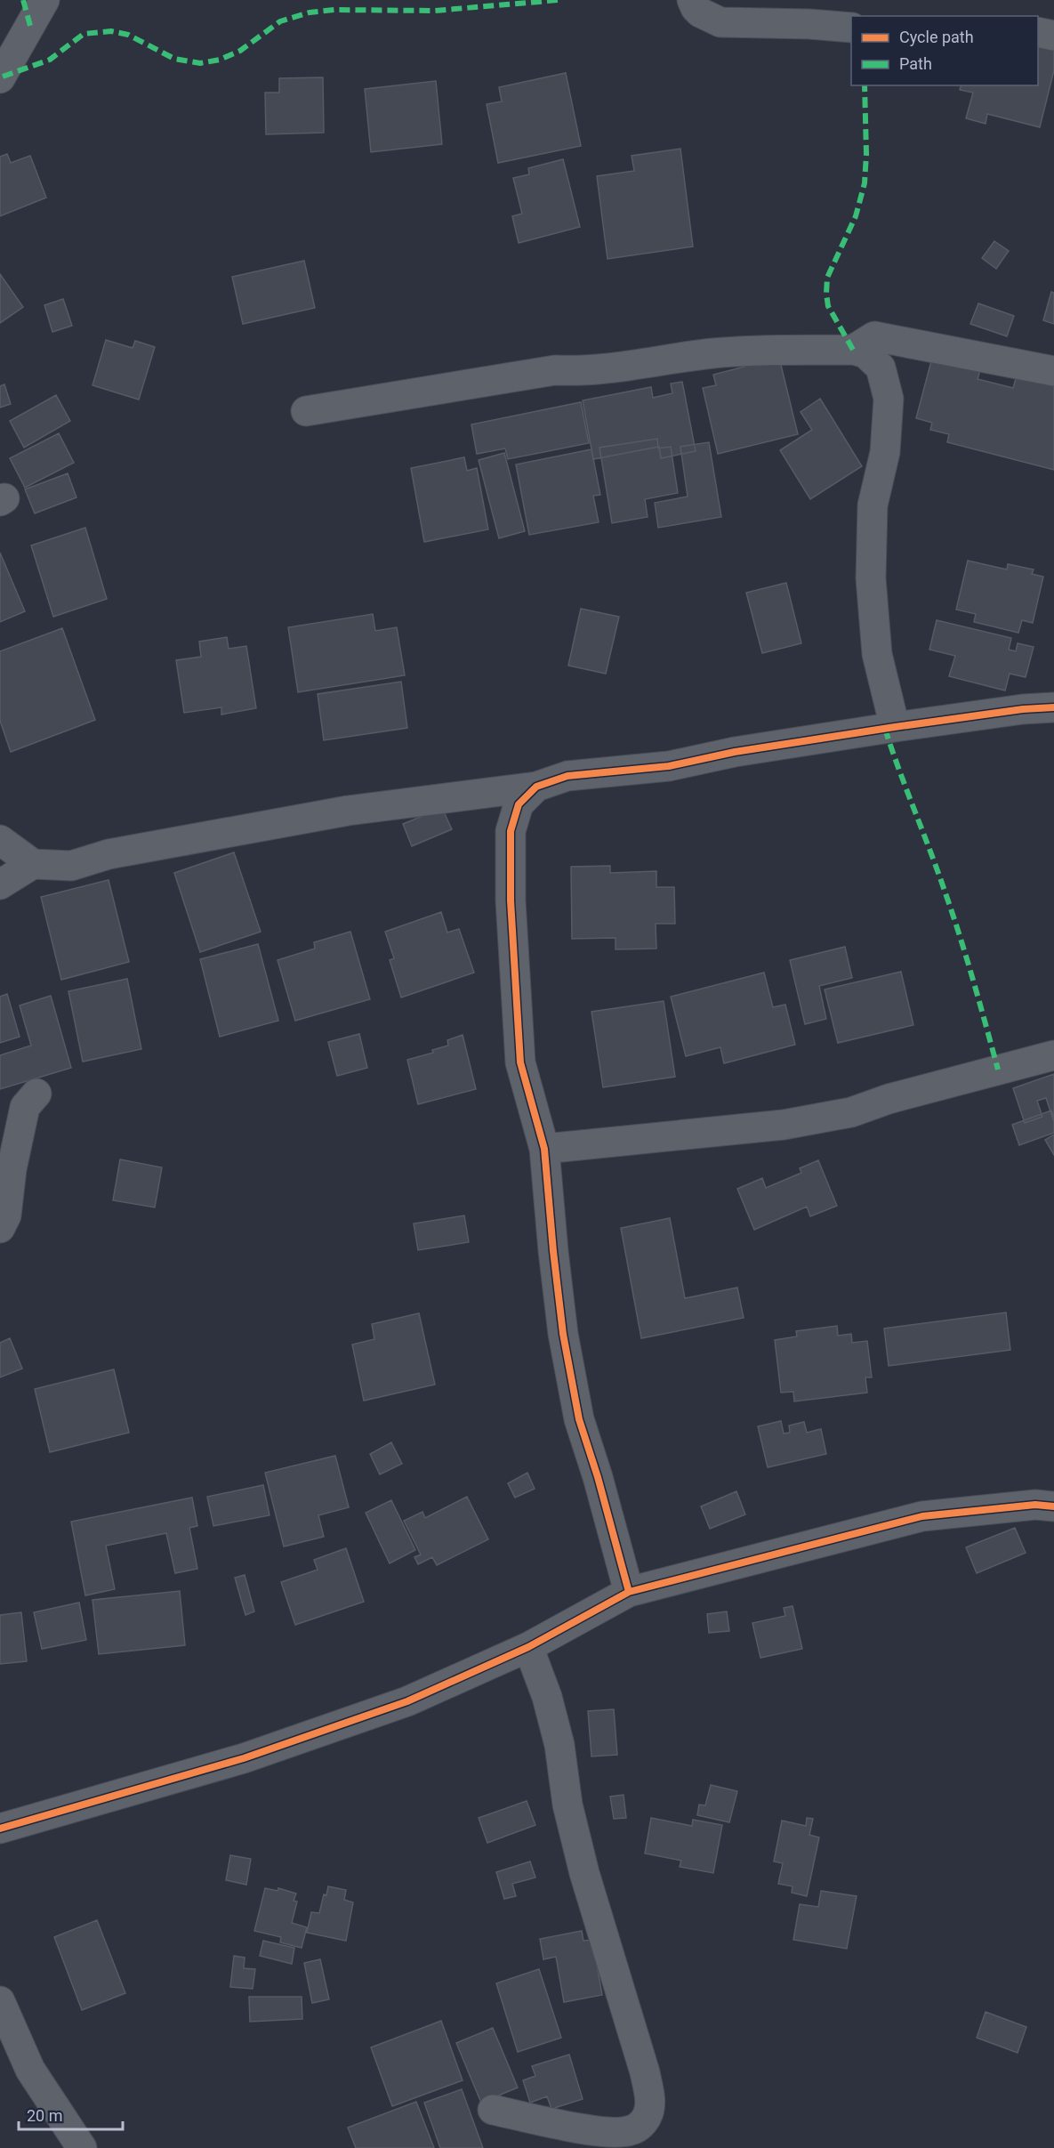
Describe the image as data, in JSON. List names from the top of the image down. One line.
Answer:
{"legend":["Cycle path","Path"],"scale_bar":"20 m"}
